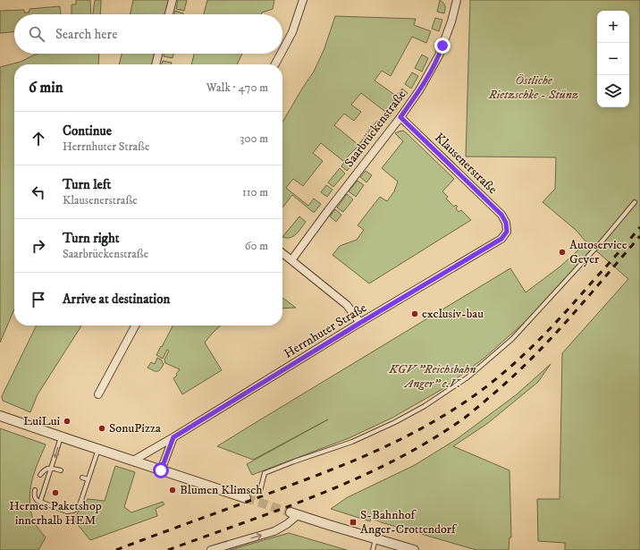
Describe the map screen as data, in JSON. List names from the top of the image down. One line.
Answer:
{"streets":{"street":["Saarbrückenstraße","Klausenerstraße","Herrnhuter Straße"]},"crossings":[["Saarbrückenstraße","Klausenerstraße"],["Klausenerstraße","Herrnhuter Straße"]],"parks":["Östliche Rietzschke - Stünz","KGV \"Reichsbahn Anger\" e.V."],"places":{"other":["Autoservice Geyer","exclusiv-bau","LuiLui","SonuPizza","Blumen Klimsch","Hermes Paketshop innerhalb HEM"],"transit":["S-Bahnhof Anger-Crottendorf"]},"page":{"map_buttons":["+","−"],"search":"Search here","heading":["6 min","Walk · 470 m"],"list":[["Continue","Herrnhuter Straße","300 m"],["Turn left","Klausenerstraße","110 m"],["Turn right","Saarbrückenstraße","60 m"],"Arrive at destination"]}}
